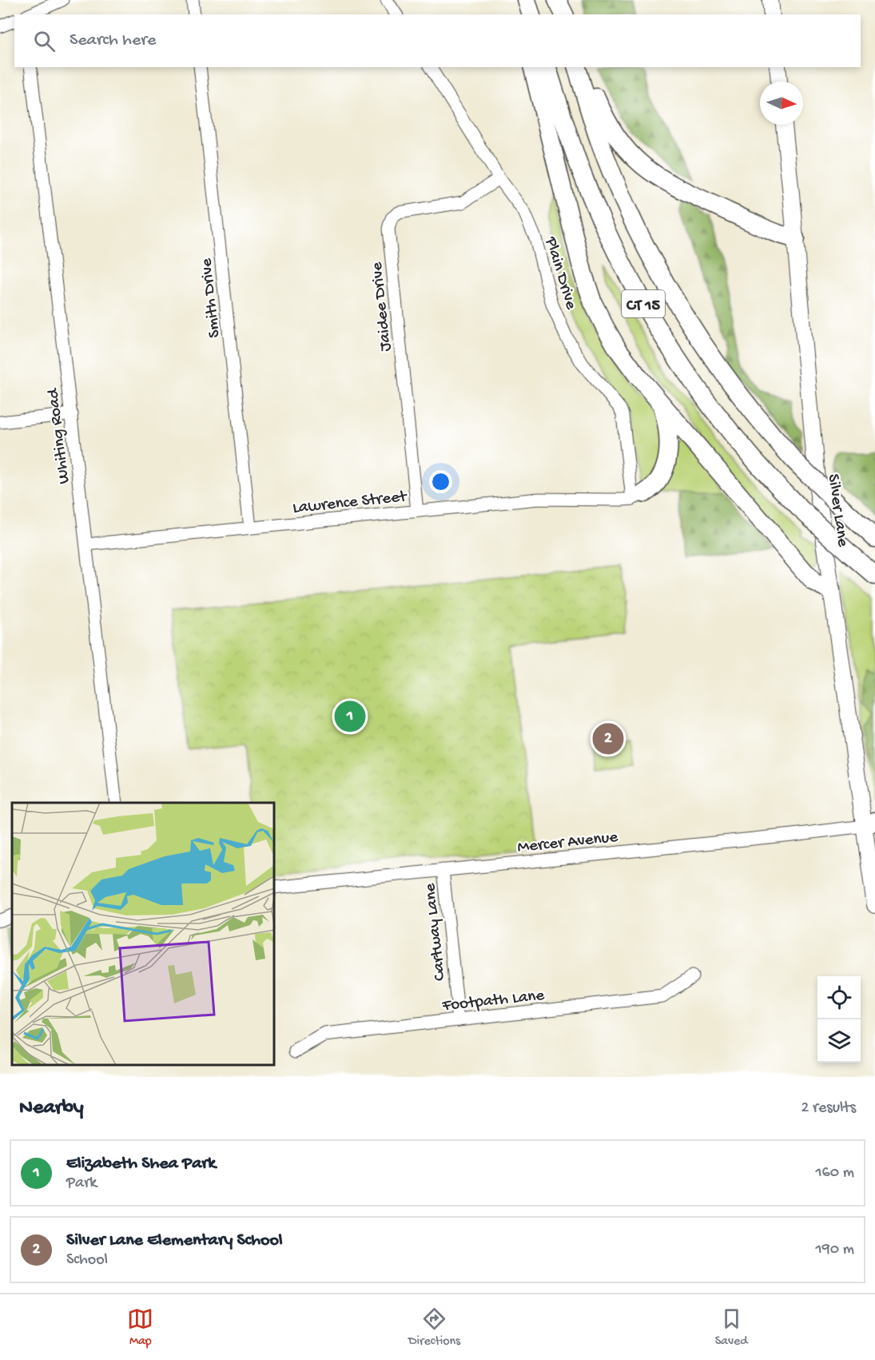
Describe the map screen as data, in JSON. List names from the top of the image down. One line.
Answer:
{"streets":{"highway":["CT 15"],"main road":["Silver Lane"],"street":["Plain Drive","Smith Drive","Jaidee Drive","Whiting Road","Lawrence Street","Mercer Avenue","Cartway Lane","Footpath Lane"]},"crossings":[["Plain Drive","Jaidee Drive"],["Plain Drive","Lawrence Street"],["Smith Drive","Lawrence Street"],["Jaidee Drive","Lawrence Street"],["Whiting Road","Lawrence Street"],["Silver Lane","Mercer Avenue"],["Mercer Avenue","Cartway Lane"],["Cartway Lane","Footpath Lane"]],"north":"right","page":{"search":"Search here","pins":["1","2"],"heading":["Nearby","2 results"],"list":[{"mark":"1","name":"Elizabeth Shea Park","note":"Park","value":"160 m"},{"mark":"2","name":"Silver Lane Elementary School","note":"School","value":"190 m"}],"nav":["Map","Directions","Saved"]}}
